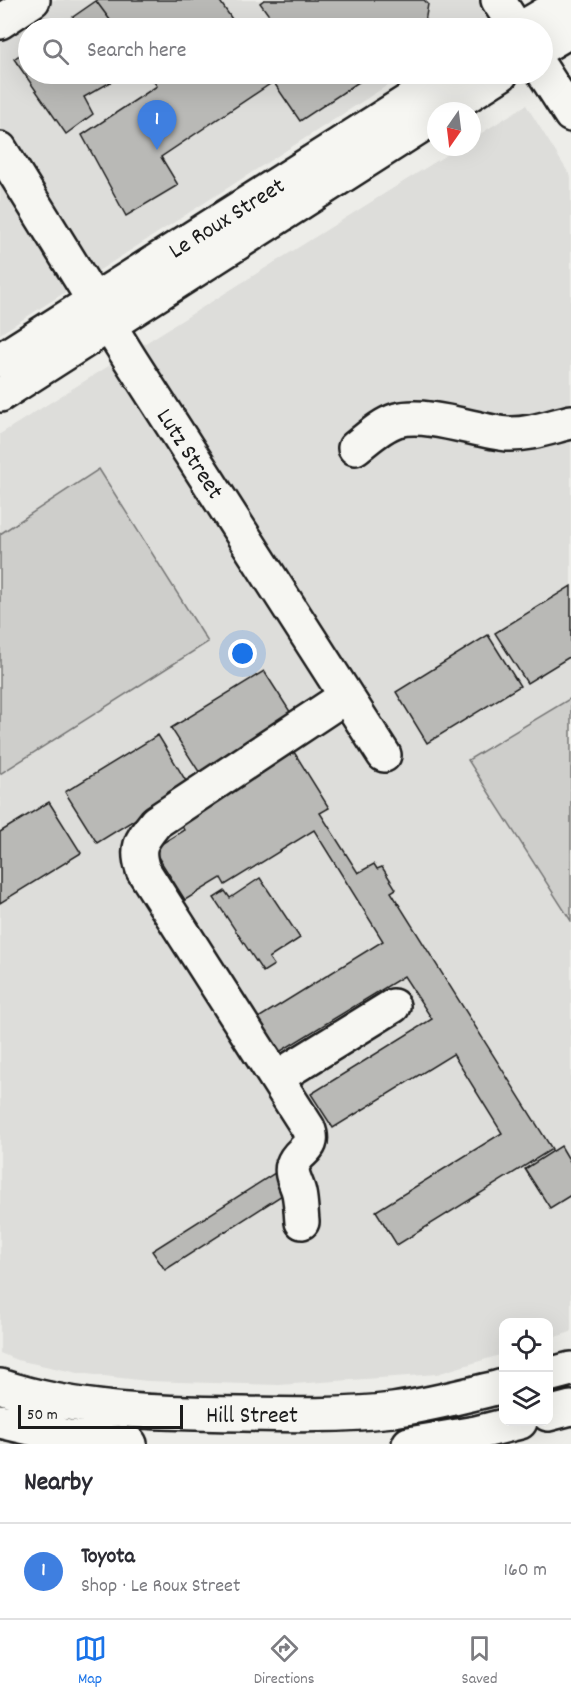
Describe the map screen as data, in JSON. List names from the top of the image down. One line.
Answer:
{"streets":{"main road":["Le Roux Street","Lutz Street","Hill Street"]},"crossings":[["Le Roux Street","Lutz Street"]],"scale_bar":"50 m","north":"bottom","page":{"search":"Search here","pins":"1","scale":"50 m","heading":"Nearby","list":[{"mark":"1","name":"Toyota","note":"Shop · Le Roux Street","value":"160 m"}],"nav":["Map","Directions","Saved"]}}
